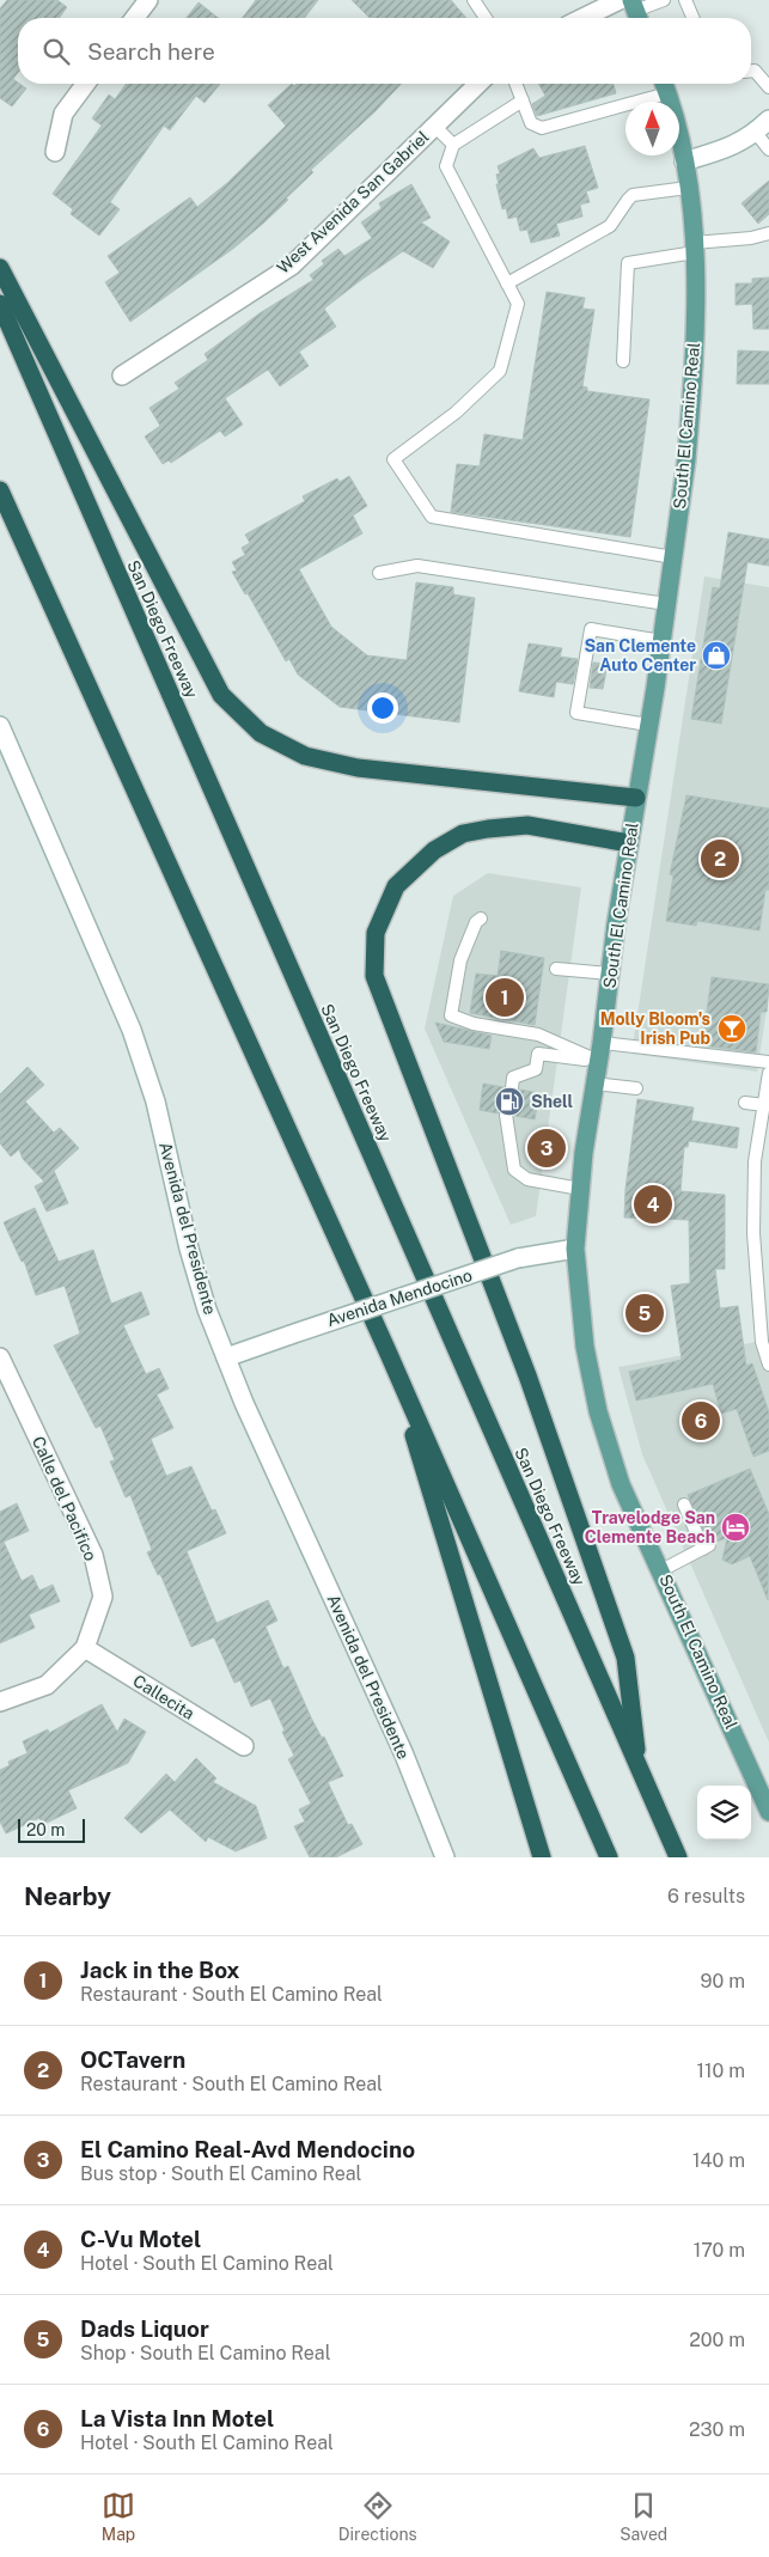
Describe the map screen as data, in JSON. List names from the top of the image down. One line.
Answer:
{"streets":{"highway":["San Diego Freeway"],"main road":["West Avenida San Gabriel","South El Camino Real","Avenida del Presidente","Avenida Mendocino","Calle del Pacifico","Callecita"]},"crossings":[["South El Camino Real","Avenida Mendocino"],["Avenida del Presidente","Avenida Mendocino"],["Calle del Pacifico","Callecita"]],"places":{"shop":["San Clemente Auto Center"],"bar":["Molly Bloom's Irish Pub"],"fuel station":["Shell"],"hotel":["Travelodge San Clemente Beach"]},"scale_bar":"20 m","north":"top","page":{"search":"Search here","pins":["2","1","3","4","5","6"],"scale":"20 m","heading":["Nearby","6 results"],"list":[{"mark":"1","name":"Jack in the Box","note":"Restaurant · South El Camino Real","value":"90 m"},{"mark":"2","name":"OCTavern","note":"Restaurant · South El Camino Real","value":"110 m"},{"mark":"3","name":"El Camino Real-Avd Mendocino","note":"Bus stop · South El Camino Real","value":"140 m"},{"mark":"4","name":"C-Vu Motel","note":"Hotel · South El Camino Real","value":"170 m"},{"mark":"5","name":"Dads Liquor","note":"Shop · South El Camino Real","value":"200 m"},{"mark":"6","name":"La Vista Inn Motel","note":"Hotel · South El Camino Real","value":"230 m"}],"nav":["Map","Directions","Saved"]}}
